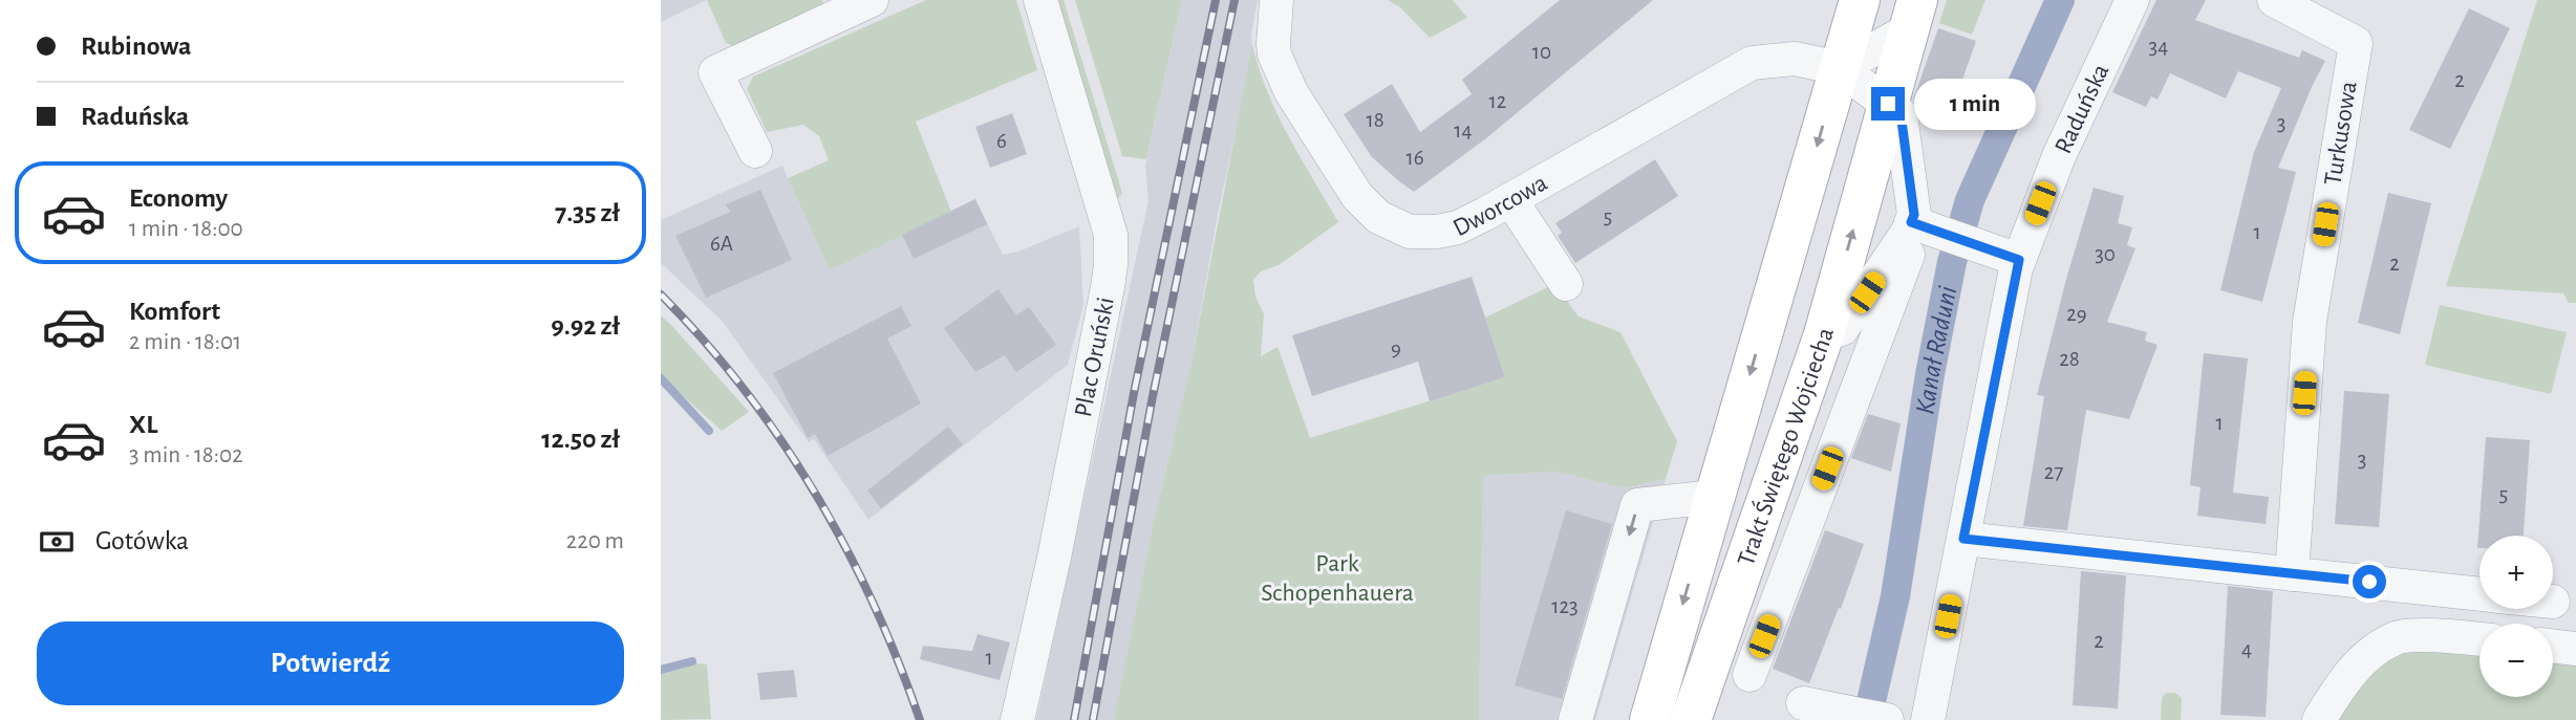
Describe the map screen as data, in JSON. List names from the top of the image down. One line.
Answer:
{"streets":{"main road":["Trakt Świętego Wojciecha"],"street":["Raduńska","Turkusowa","Dworcowa","Plac Oruński"]},"crossings":[["Dworcowa","Trakt Świętego Wojciecha"]],"water":["Kanał Raduni"],"parks":["Park Schopenhauera"],"house_numbers":["34","10","2","12","18","3","14","6","16","5","1","6A","30","2","29","9","28","1","3","27","5","123","2","4","1"],"page":{"banner":["Rubinowa","Raduńska"],"bubble":"1 min","list":[{"name":"Economy","note":"1 min · 18:00","value":"7.35 zł"},{"name":"Komfort","note":"2 min · 18:01","value":"9.92 zł"},{"name":"XL","note":"3 min · 18:02","value":"12.50 zł"}],"pay":["Gotówka","220 m"],"map_buttons":["+","−"],"buttons":"Potwierdź"}}
